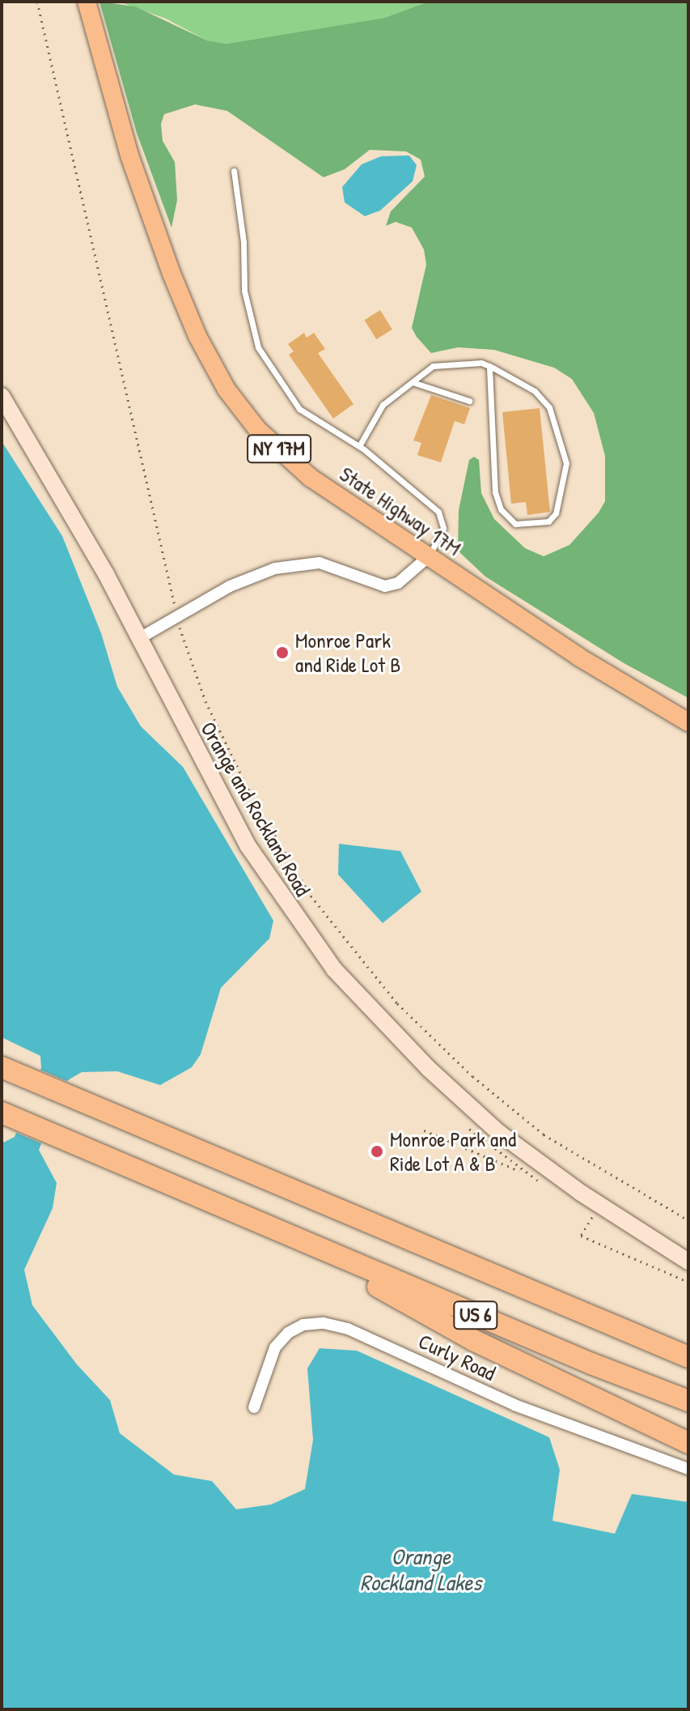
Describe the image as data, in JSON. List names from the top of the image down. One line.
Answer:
{"streets":{"highway":["US 6"],"main road":["NY 17M","State Highway 17M"],"street":["Orange and Rockland Road","Curly Road"]},"water":["Orange Rockland Lakes"],"places":["Monroe Park and Ride Lot B","Monroe Park and Ride Lot A & B"]}
